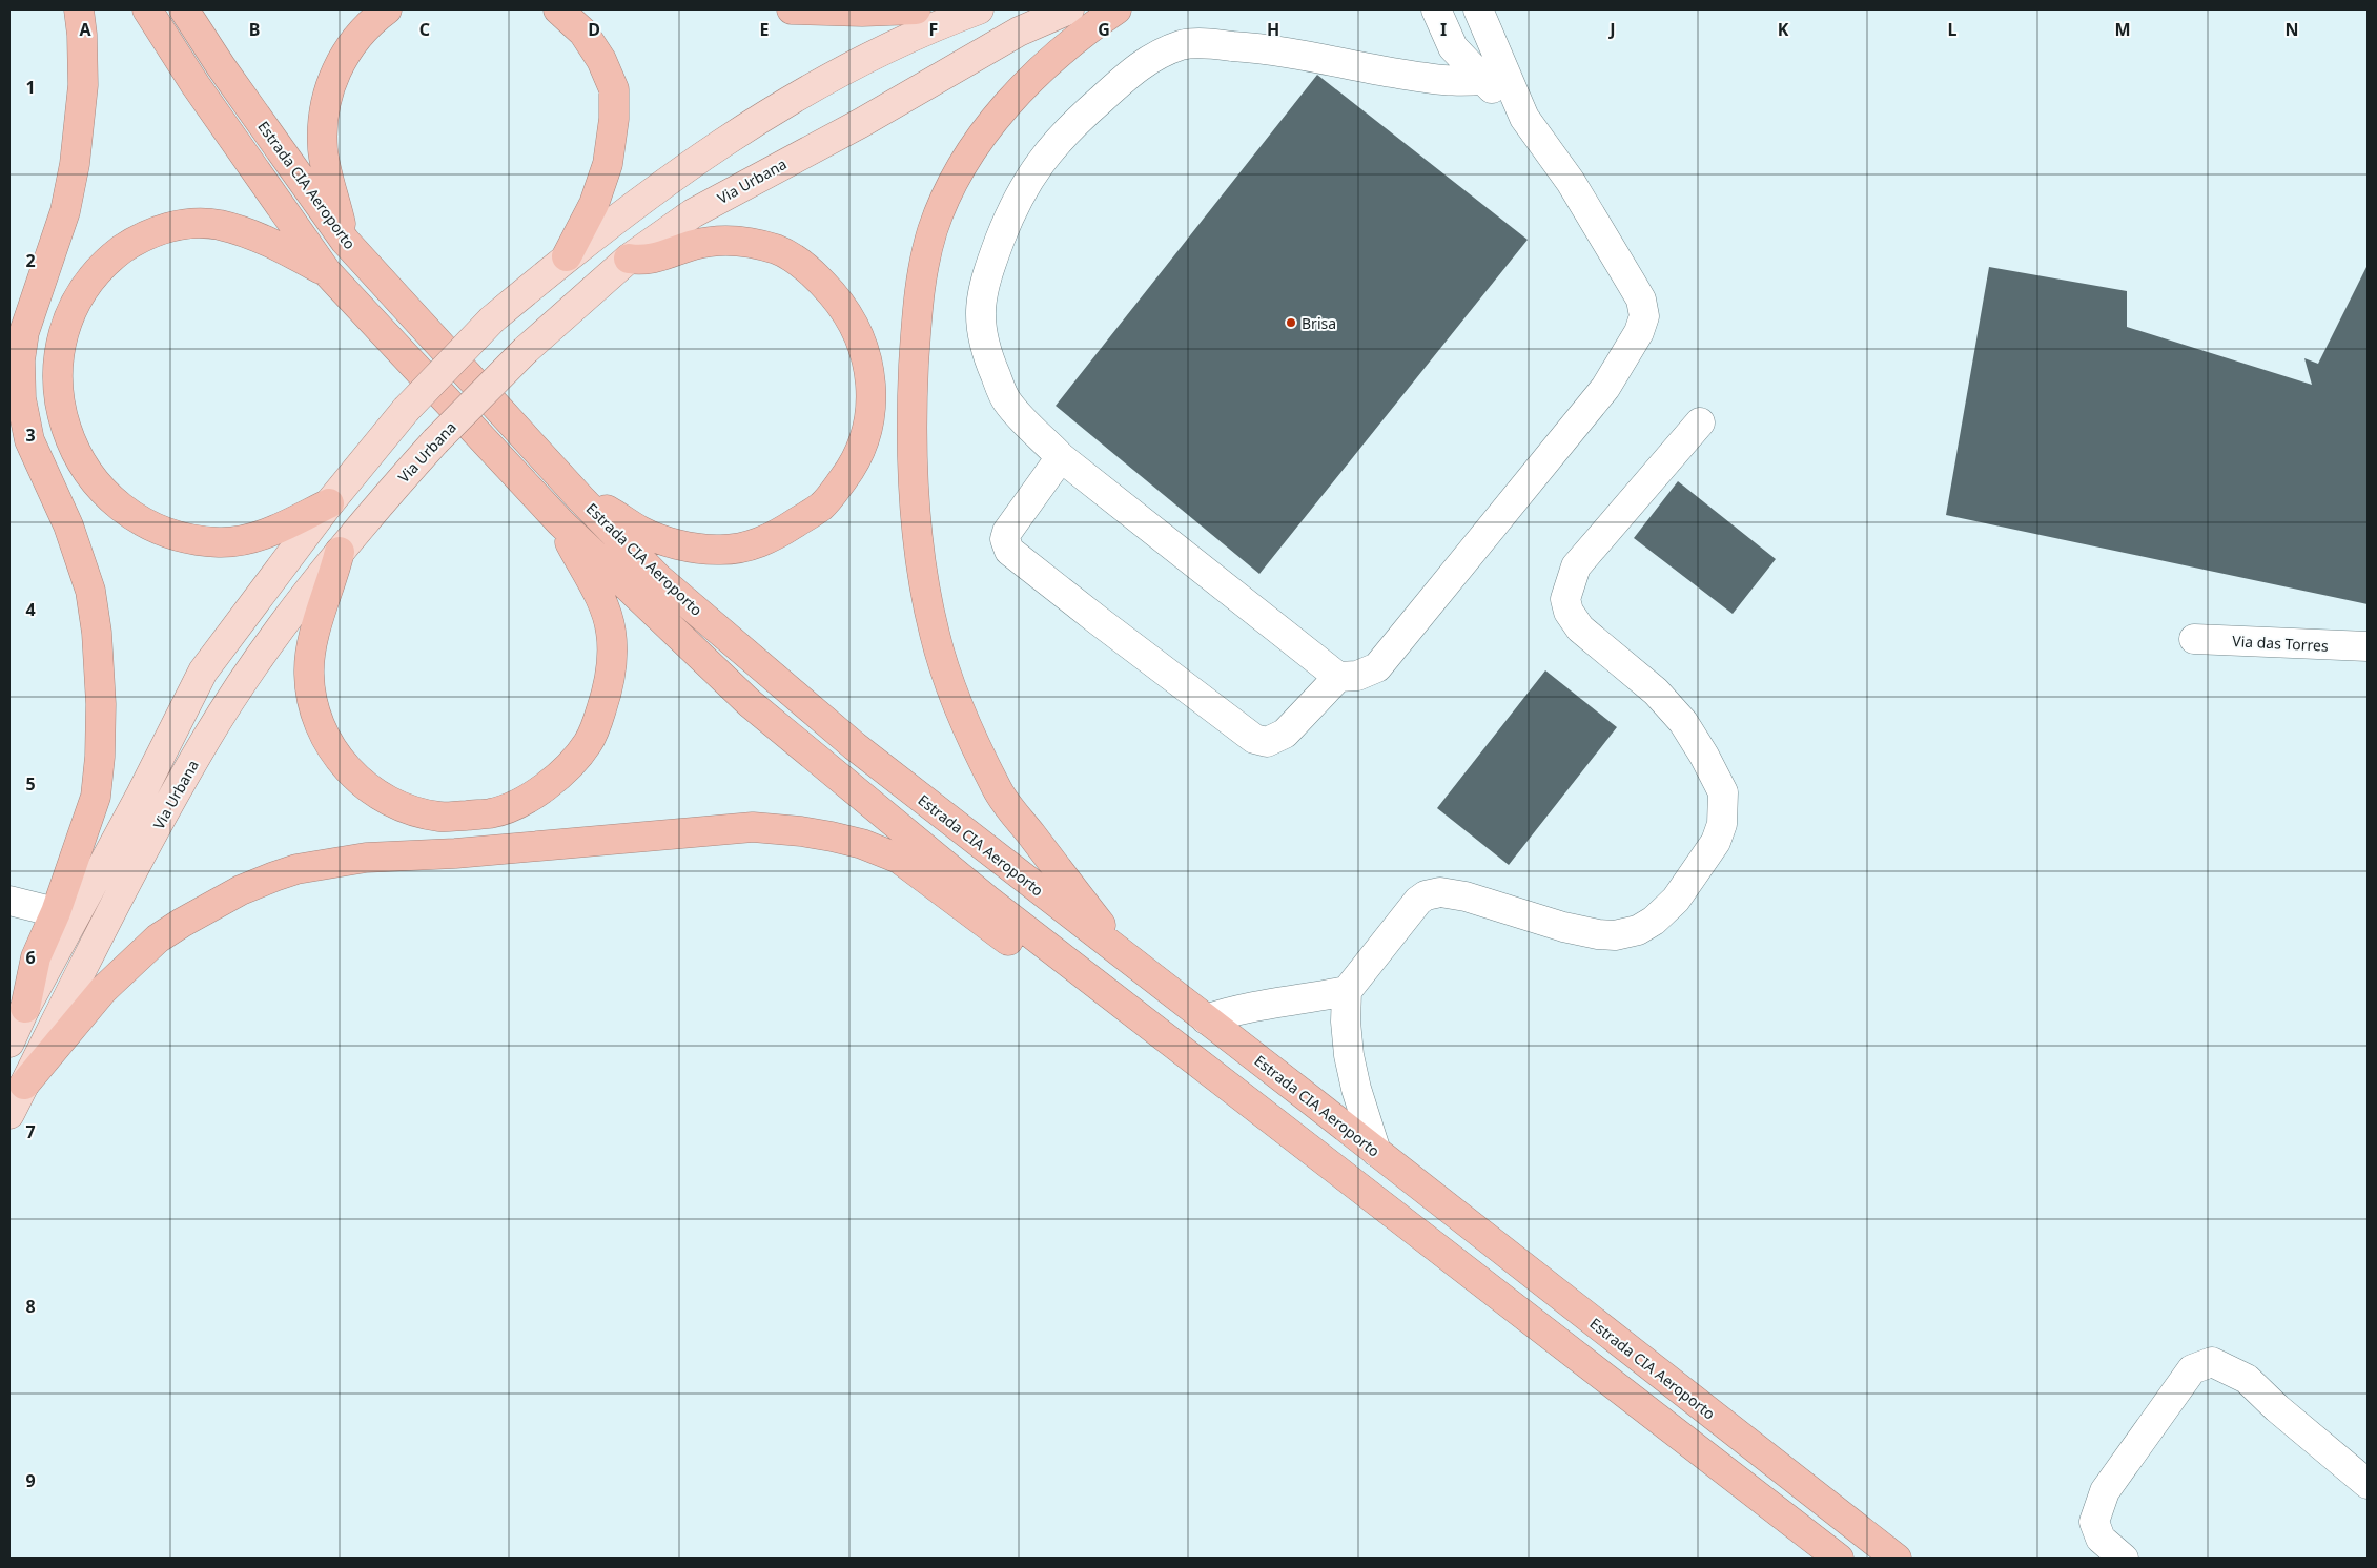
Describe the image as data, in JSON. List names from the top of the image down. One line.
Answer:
{"streets":{"highway":["Estrada CIA Aeroporto"],"main road":["Via Urbana"],"lane":["Via das Torres"]},"places":["Brisa"],"grid":{"columns":["A","B","C","D","E","F","G","H","I","J","K","L","M","N"],"rows":["1","2","3","4","5","6","7","8","9"]}}
